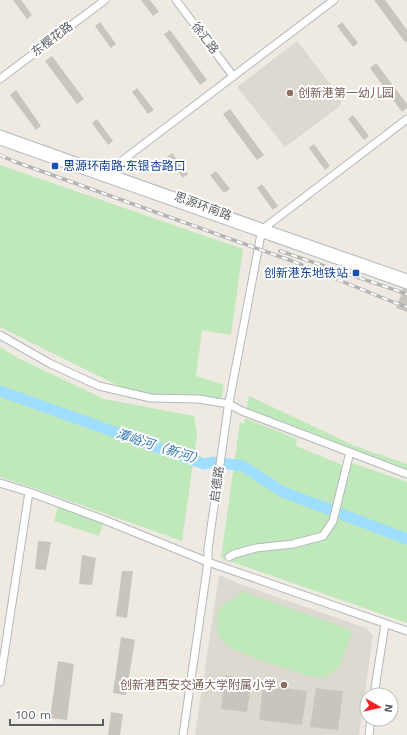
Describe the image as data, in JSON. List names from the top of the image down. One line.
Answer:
{"streets":{"street":["徐汇路","东樱花路","思源环南路","启德路"]},"crossings":[["思源环南路","启德路"]],"water":["潭峪河（新河）"],"places":{"other":["创新港第一幼儿园","创新港西安交通大学附属小学"],"transit":["思源环南路·东银杏路口","创新港东地铁站"]},"scale_bar":"100 m","north":"right"}
